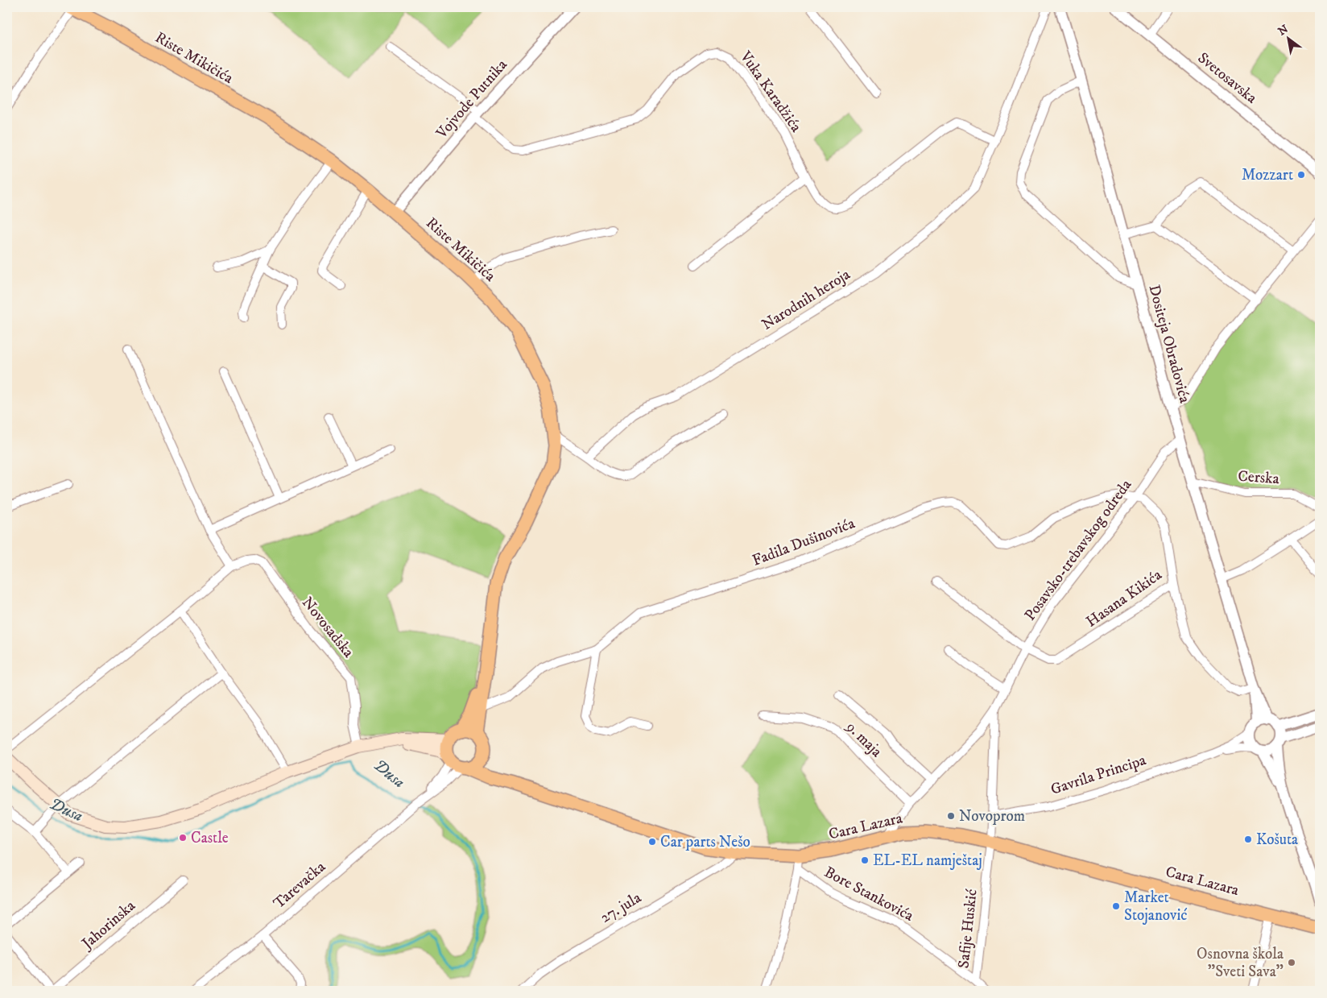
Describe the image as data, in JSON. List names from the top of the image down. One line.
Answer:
{"streets":{"main road":["Riste Mikičića","Cara Lazara"],"street":["Svetosavska","Vuka Karadžića","Vojvode Putnika","Narodnih heroja","Dositeja Obradovića","Cerska","Fadila Dušinovića","Posavsko-trebavskog odreda","Hasana Kikića","Novosadska","9. maja","Gavrila Principa","Tarevačka","Bore Stankovića","27. jula","Jahorinska","Safije Huskić"]},"crossings":[["Riste Mikičića","Vojvode Putnika"],["Riste Mikičića","Fadila Dušinovića"],["Riste Mikičića","Cara Lazara"],["Vuka Karadžića","Vojvode Putnika"],["Dositeja Obradovića","Cerska"],["Dositeja Obradovića","Posavsko-trebavskog odreda"],["Dositeja Obradovića","Gavrila Principa"],["Fadila Dušinovića","Posavsko-trebavskog odreda"],["Fadila Dušinovića","Hasana Kikića"],["Posavsko-trebavskog odreda","Hasana Kikića"],["Posavsko-trebavskog odreda","9. maja"],["Posavsko-trebavskog odreda","Cara Lazara"],["Posavsko-trebavskog odreda","Safije Huskić"],["Gavrila Principa","Safije Huskić"],["Cara Lazara","27. jula"],["Cara Lazara","Safije Huskić"],["Bore Stankovića","Safije Huskić"]],"water":["Dusa"],"places":["Mozzart","Novoprom","Castle","Košuta","Car parts Nešo","EL-EL namještaj","Market Stojanović","Osnovna škola \"Sveti Sava\""],"north":"top left"}
